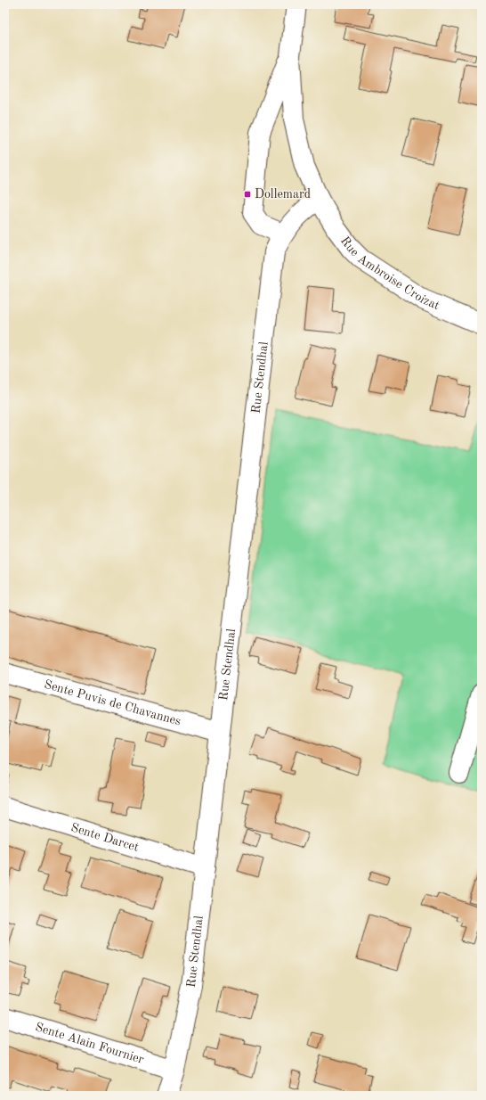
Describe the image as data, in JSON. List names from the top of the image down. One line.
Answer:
{"streets":{"street":["Rue Ambroise Croizat","Rue Stendhal","Sente Puvis de Chavannes","Sente Darcet","Sente Alain Fournier"]},"crossings":[["Rue Ambroise Croizat","Rue Stendhal"],["Rue Stendhal","Sente Puvis de Chavannes"],["Rue Stendhal","Sente Darcet"],["Rue Stendhal","Sente Alain Fournier"]],"places":{"transit":["Dollemard"]}}
